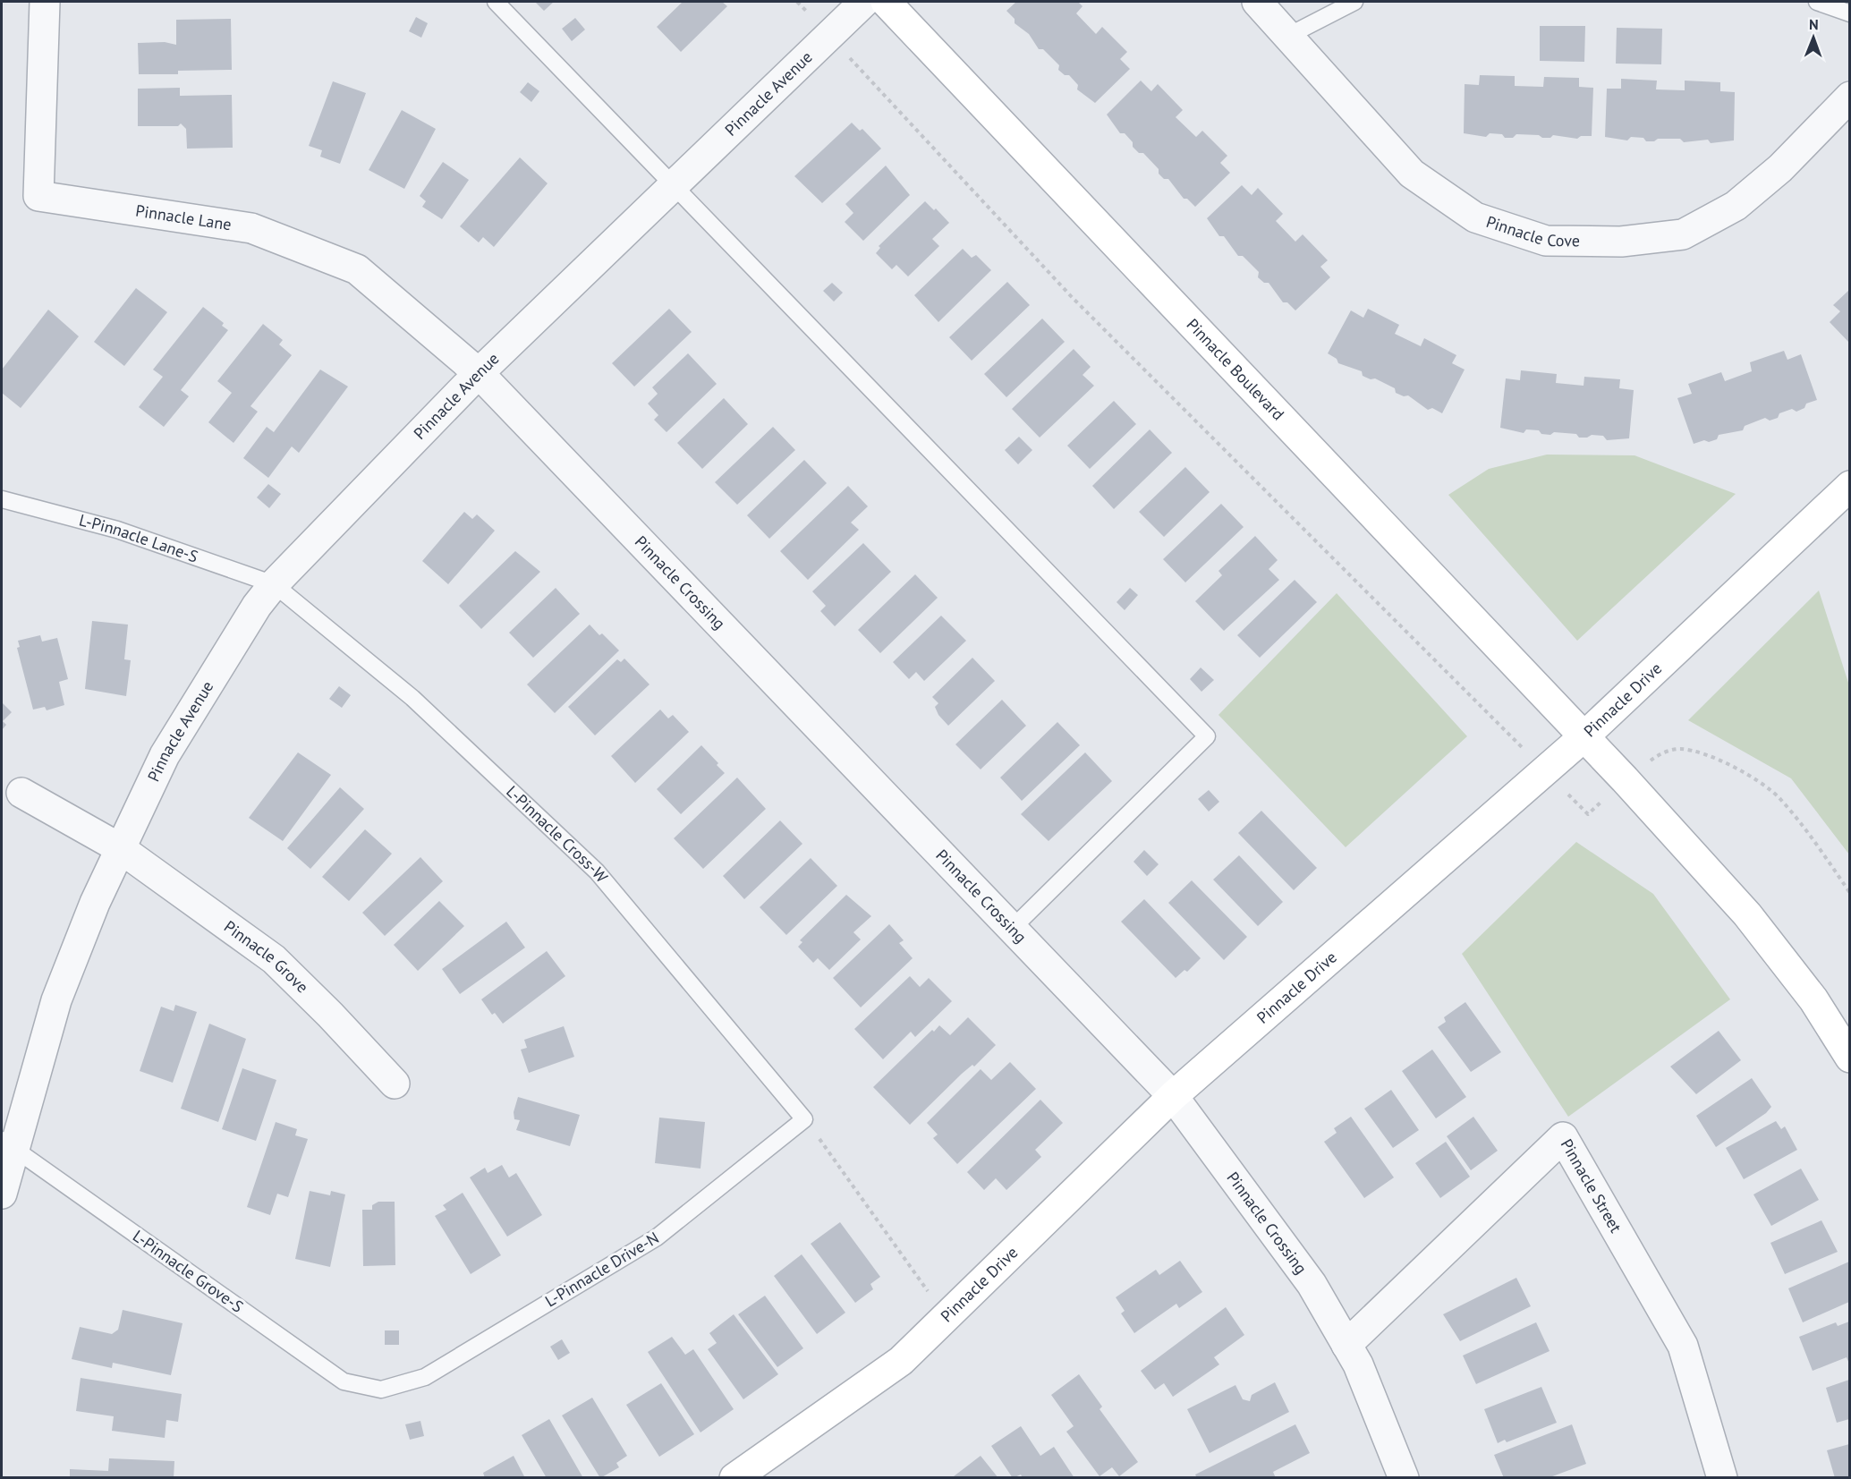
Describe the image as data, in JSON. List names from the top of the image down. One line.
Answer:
{"streets":{"street":["Pinnacle Avenue","Pinnacle Lane","Pinnacle Cove","Pinnacle Boulevard","Pinnacle Crossing","Pinnacle Drive","Pinnacle Grove","Pinnacle Street"],"lane":["L-Pinnacle Lane-S","L-Pinnacle Cross-W","L-Pinnacle Drive-N","L-Pinnacle Grove-S"]},"crossings":[["Pinnacle Avenue","Pinnacle Lane"],["Pinnacle Avenue","L-Pinnacle Lane-S"],["Pinnacle Avenue","Pinnacle Crossing"],["Pinnacle Avenue","L-Pinnacle Cross-W"],["Pinnacle Avenue","Pinnacle Grove"],["Pinnacle Avenue","L-Pinnacle Grove-S"],["Pinnacle Lane","Pinnacle Crossing"],["Pinnacle Boulevard","Pinnacle Drive"],["L-Pinnacle Lane-S","L-Pinnacle Cross-W"],["Pinnacle Crossing","Pinnacle Drive"],["Pinnacle Crossing","Pinnacle Street"],["L-Pinnacle Cross-W","L-Pinnacle Drive-N"],["L-Pinnacle Drive-N","L-Pinnacle Grove-S"]],"north":"top"}
